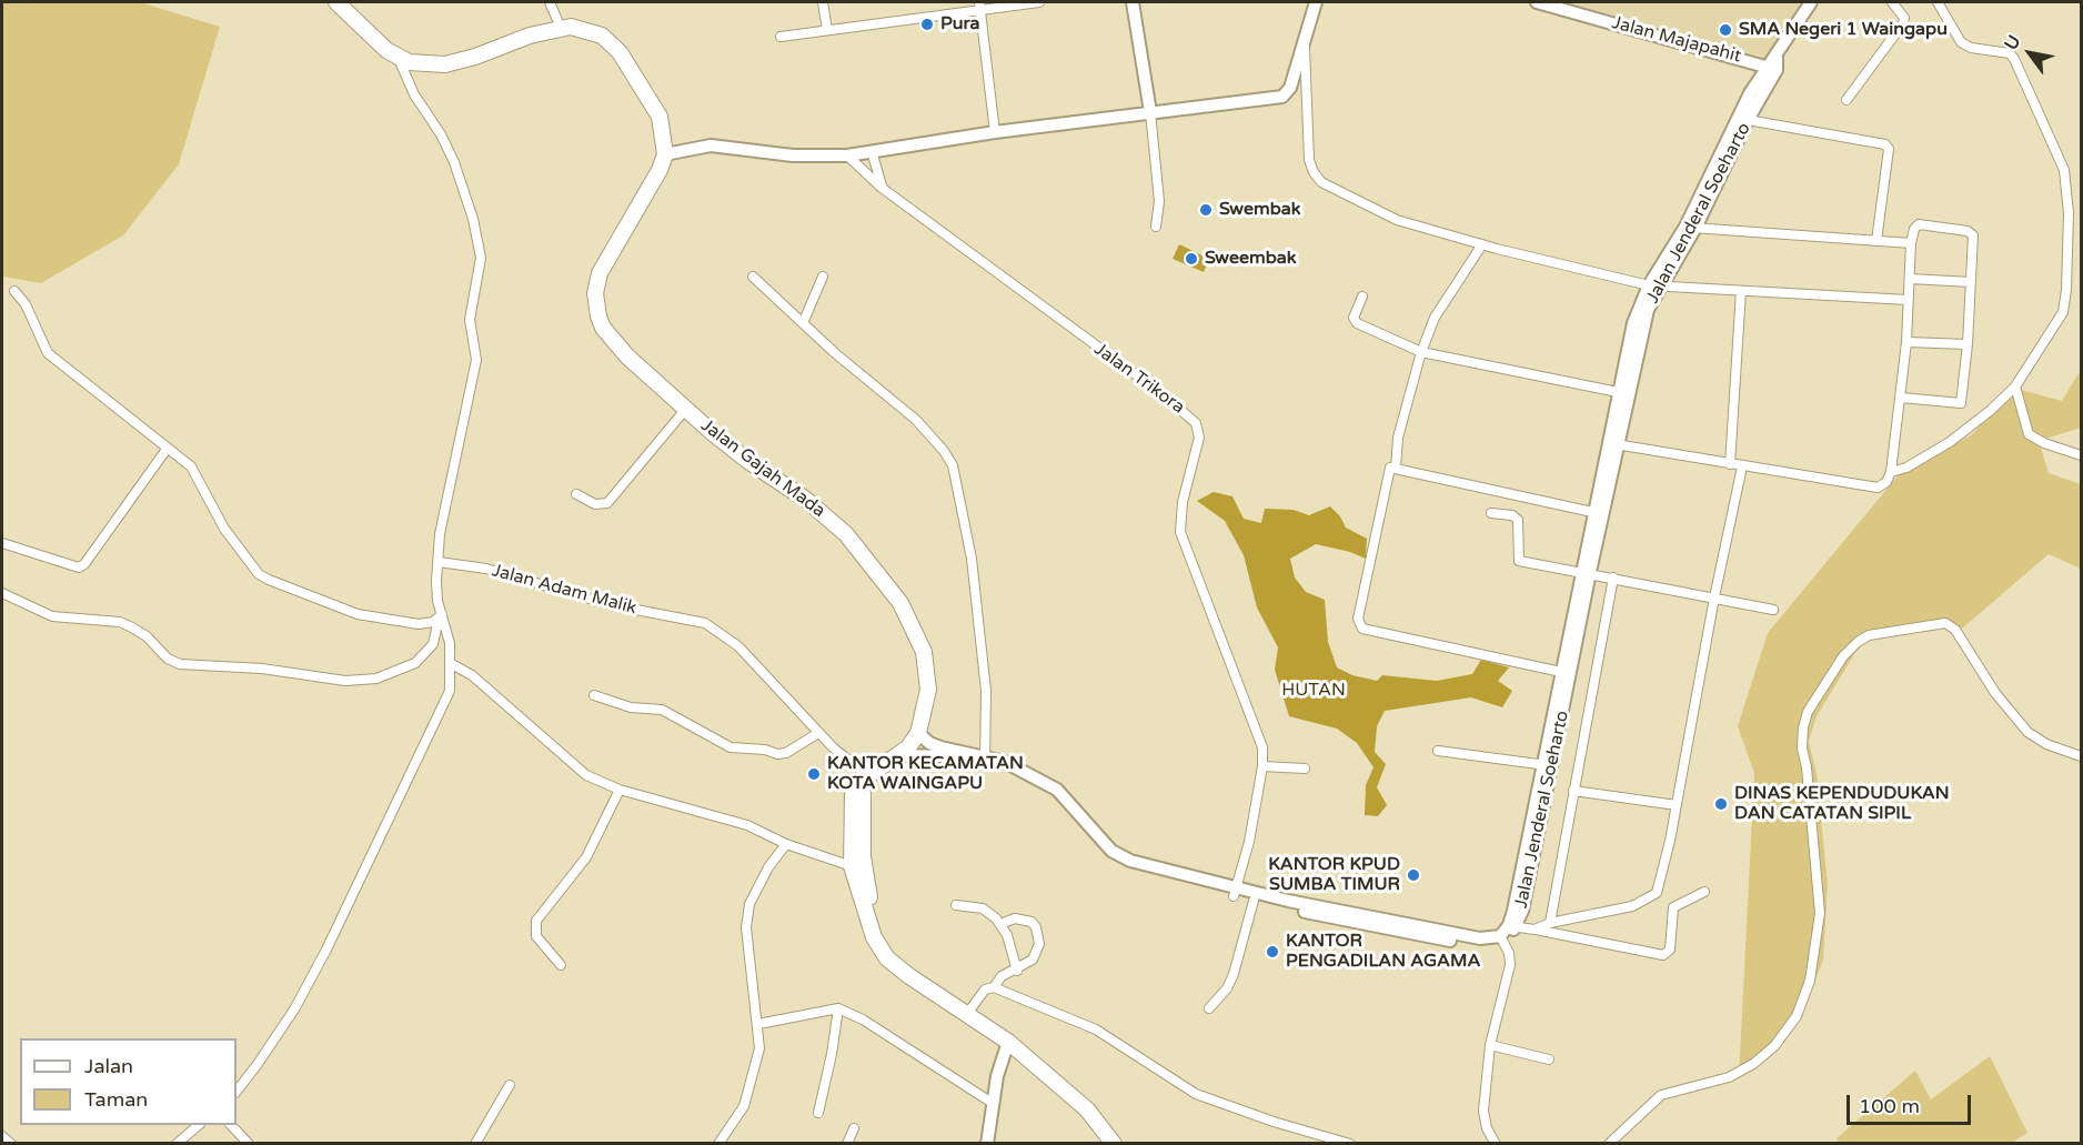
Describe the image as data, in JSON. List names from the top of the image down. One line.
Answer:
{"streets":{"highway":["Jalan Gajah Mada"],"main road":["Jalan Majapahit","Jalan Jenderal Soeharto"],"street":["Jalan Trikora","Jalan Adam Malik"]},"crossings":[["Jalan Majapahit","Jalan Jenderal Soeharto"],["Jalan Gajah Mada","Jalan Adam Malik"]],"parks":["HUTAN"],"places":["Pura","SMA Negeri 1 Waingapu","Swembak","Sweembak","KANTOR KECAMATAN KOTA WAINGAPU","DINAS KEPENDUDUKAN DAN CATATAN SIPIL","KANTOR KPUD SUMBA TIMUR","KANTOR PENGADILAN AGAMA"],"legend":["Jalan","Taman"],"scale_bar":"100 m","north":"top left"}
